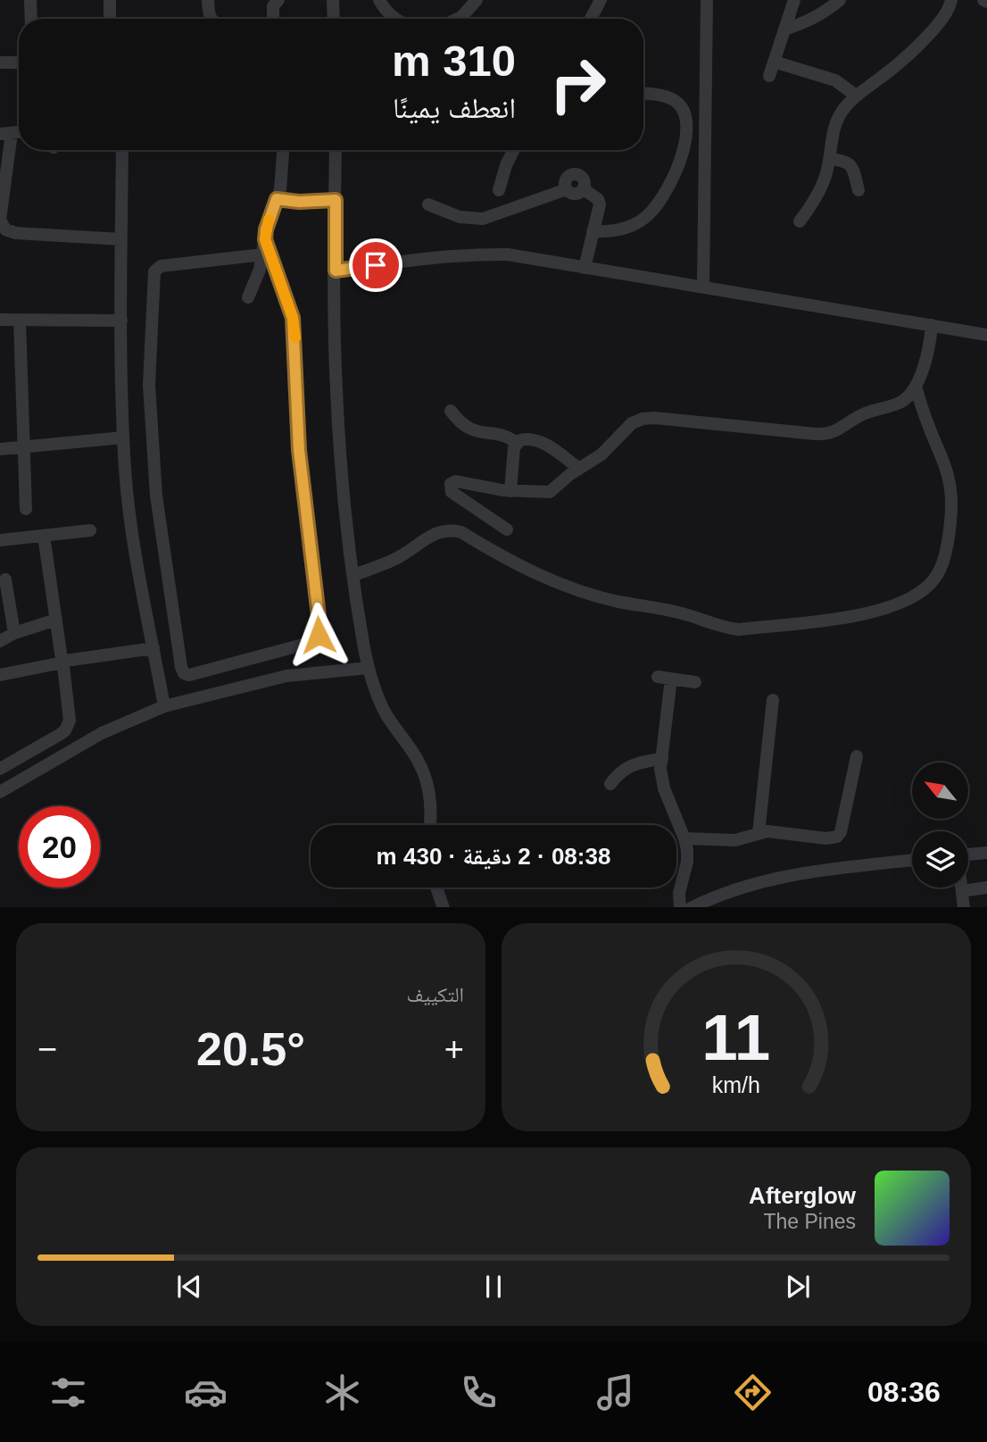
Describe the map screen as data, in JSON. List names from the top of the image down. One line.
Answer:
{"north":"top left","page":{"turn":["310 m","انعطف يمينًا"],"limit":"20","trip":"08:38 · 2 دقيقة · 430 m","tile":"التكييف","heat":["−","20.5°","+"],"song":["Afterglow","The Pines"],"tabs":"08:36","gauge":["11","km/h"]}}
